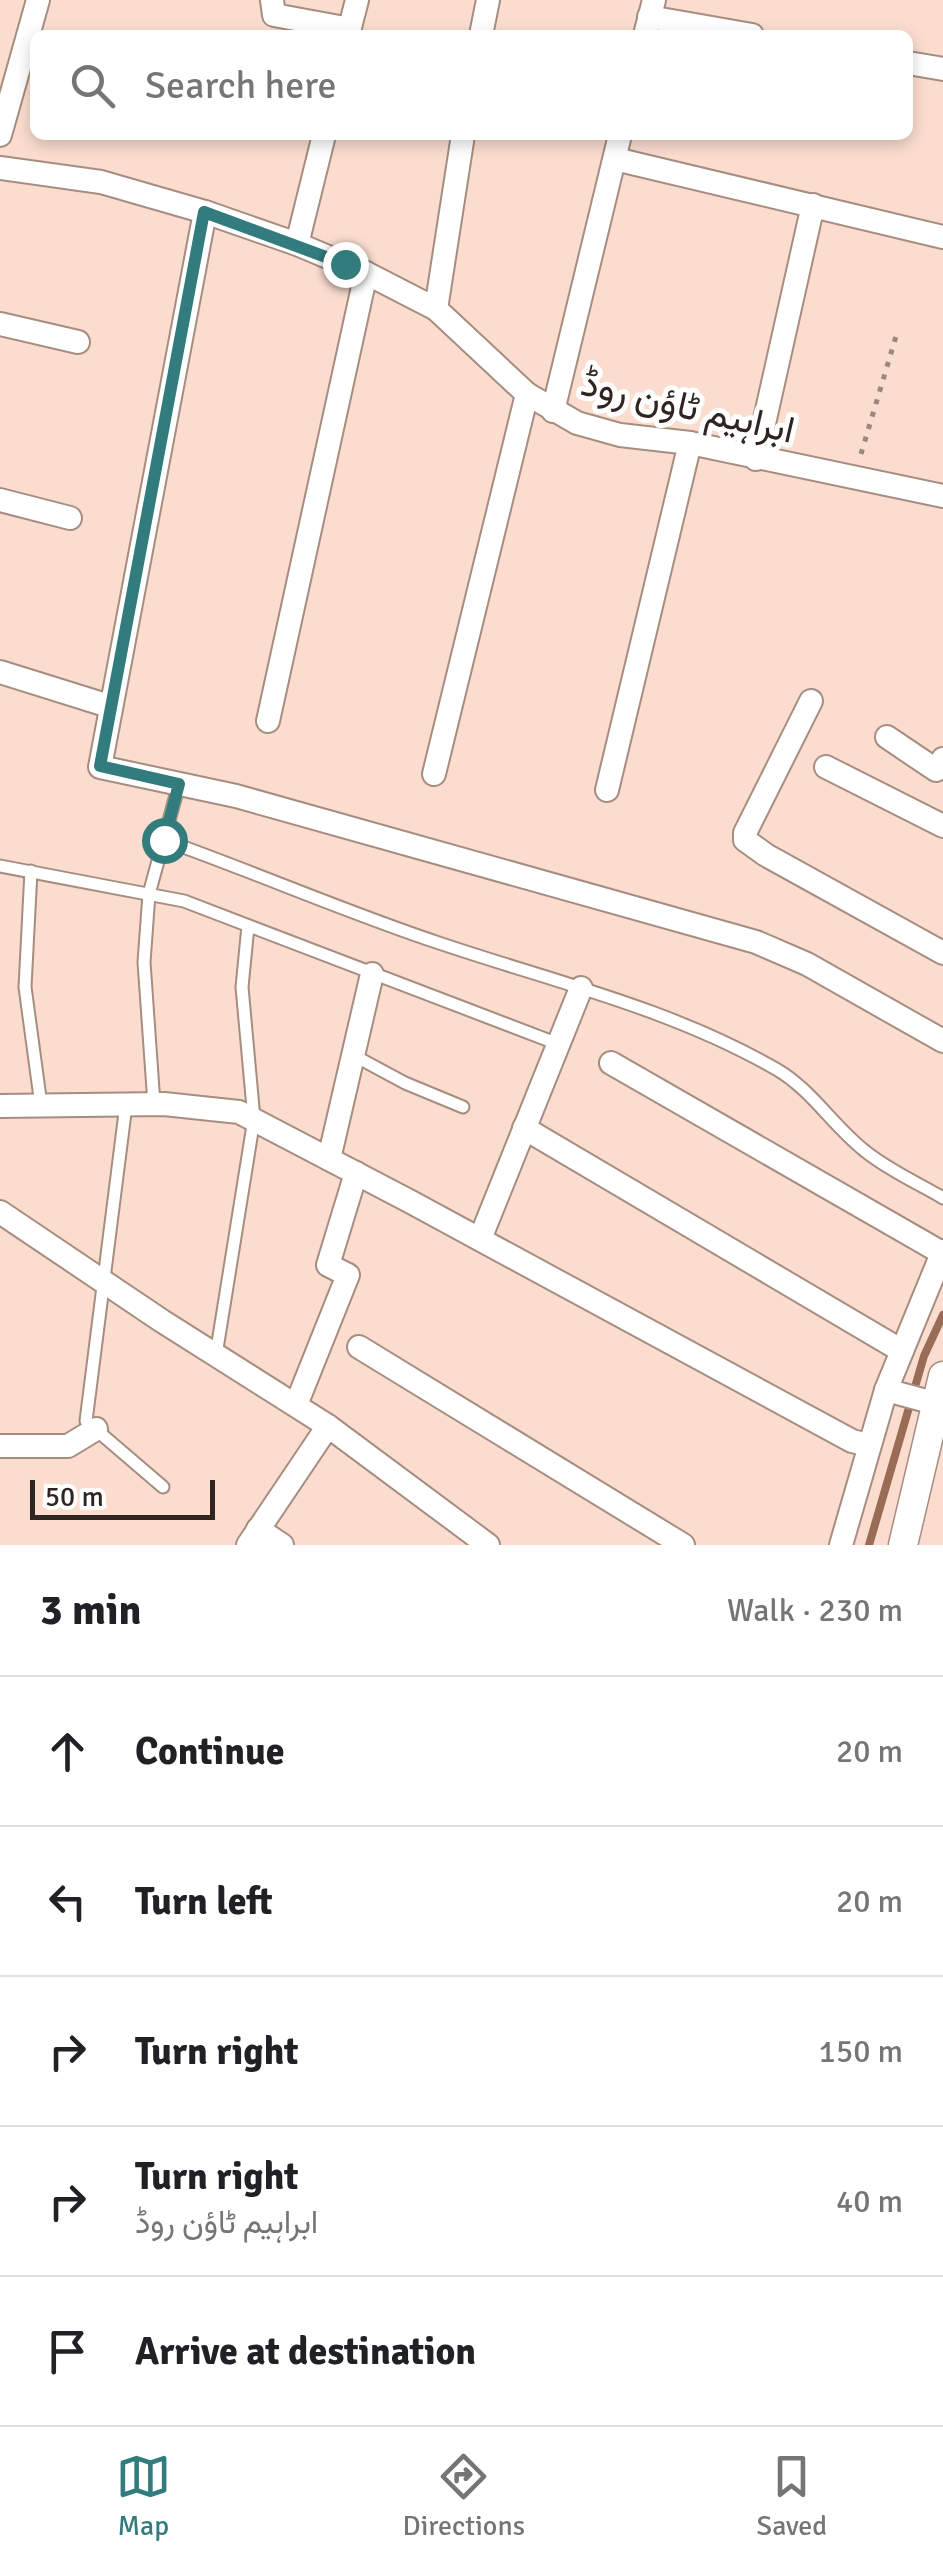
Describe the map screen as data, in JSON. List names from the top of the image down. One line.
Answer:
{"streets":{"street":["ابراہیم ٹاؤن روڈ"]},"scale_bar":"50 m","page":{"search":"Search here","scale":"50 m","heading":["3 min","Walk · 230 m"],"list":[["Continue","20 m"],["Turn left","20 m"],["Turn right","150 m"],["Turn right","ابراہیم ٹاؤن روڈ","40 m"],"Arrive at destination"],"nav":["Map","Directions","Saved"]}}
